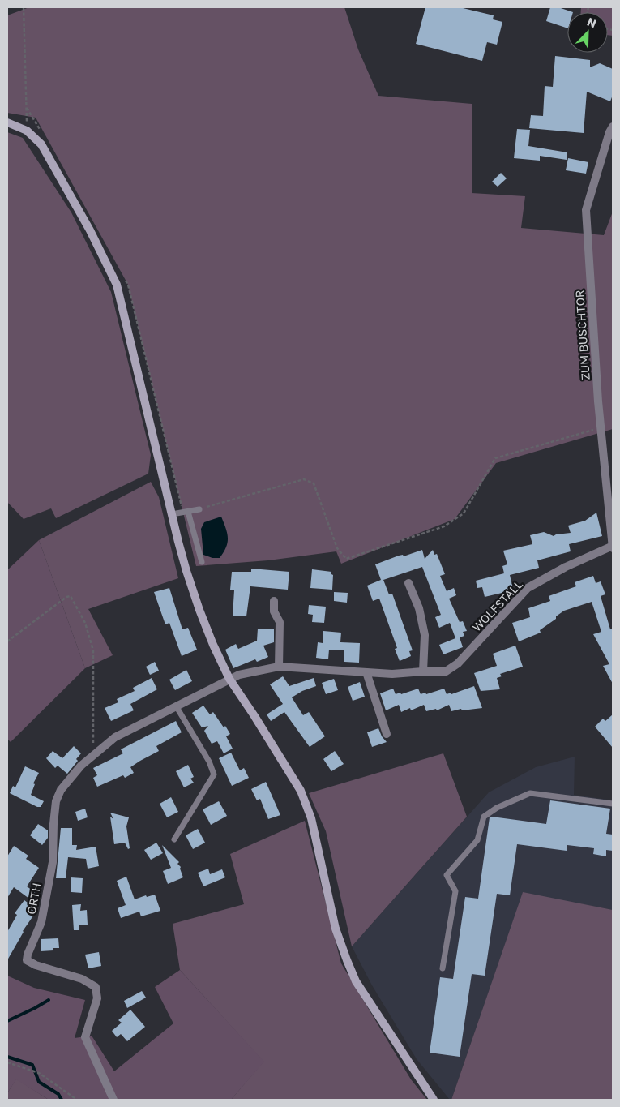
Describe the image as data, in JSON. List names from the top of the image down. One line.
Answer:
{"streets":{"street":["ZUM BUSCHTOR","WOLFSTALL","ORTH"]},"crossings":[["ZUM BUSCHTOR","WOLFSTALL"],["WOLFSTALL","ORTH"]],"north":"top right"}
